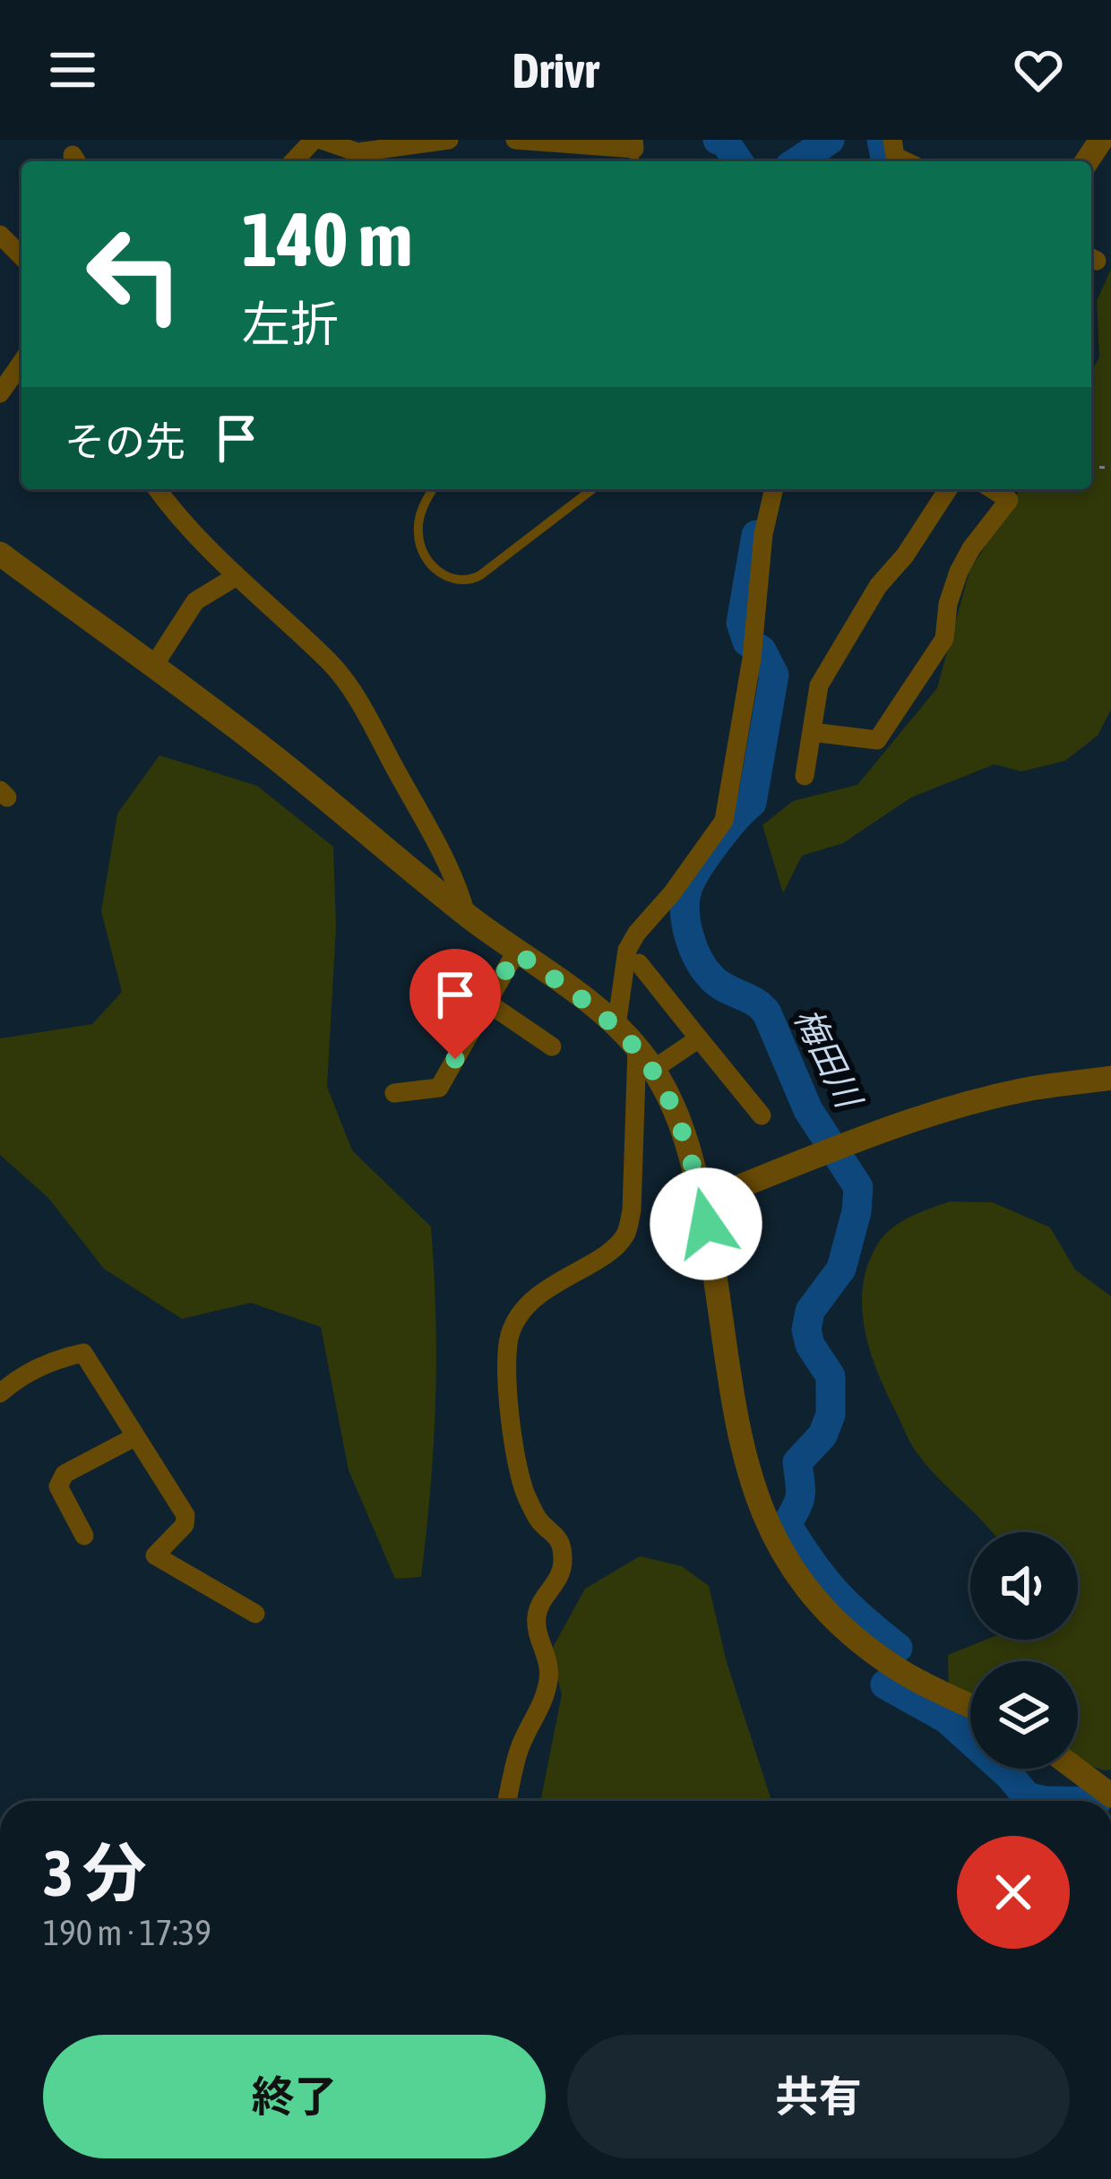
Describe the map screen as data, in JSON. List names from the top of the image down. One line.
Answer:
{"water":["梅田川"],"page":{"header":"Drivr","turn":["140 m","左折"],"then":"その先","heading":["3 分","190 m · 17:39"],"buttons":["終了","共有"]}}
